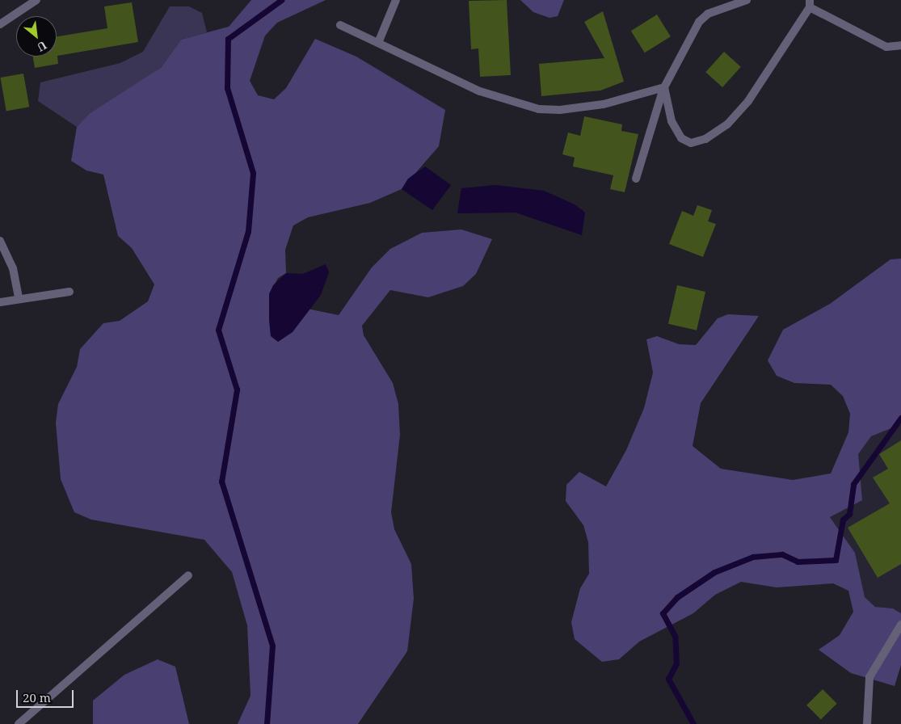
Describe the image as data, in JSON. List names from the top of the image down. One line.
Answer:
{"scale_bar":"20 m","north":"bottom right"}
